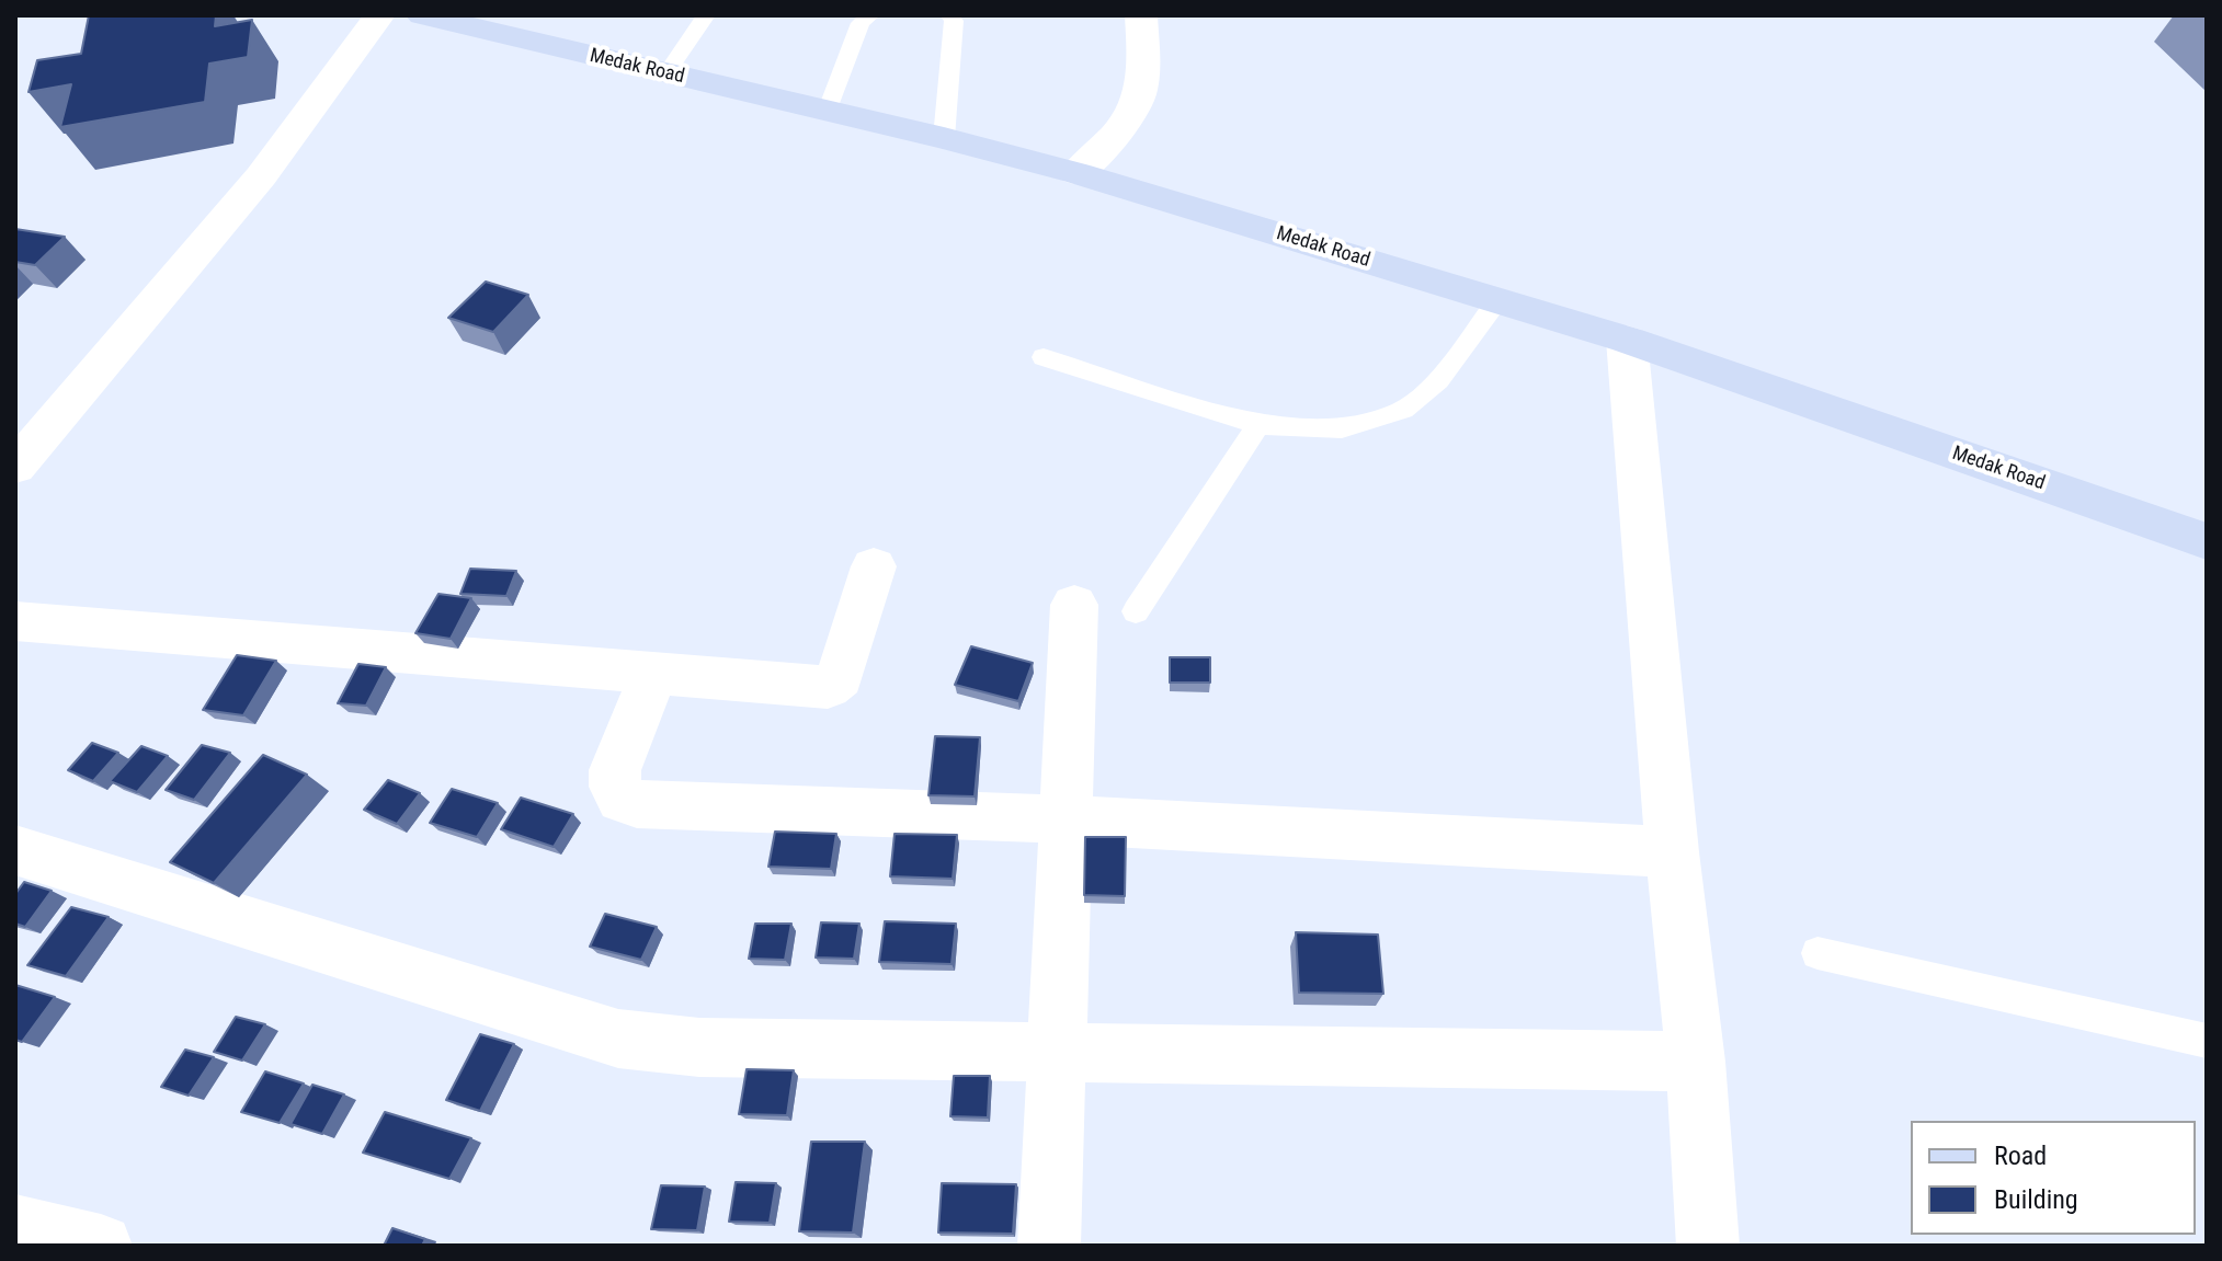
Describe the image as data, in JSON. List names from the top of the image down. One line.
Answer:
{"streets":{"main road":["Medak Road"]},"legend":["Road","Building"]}
